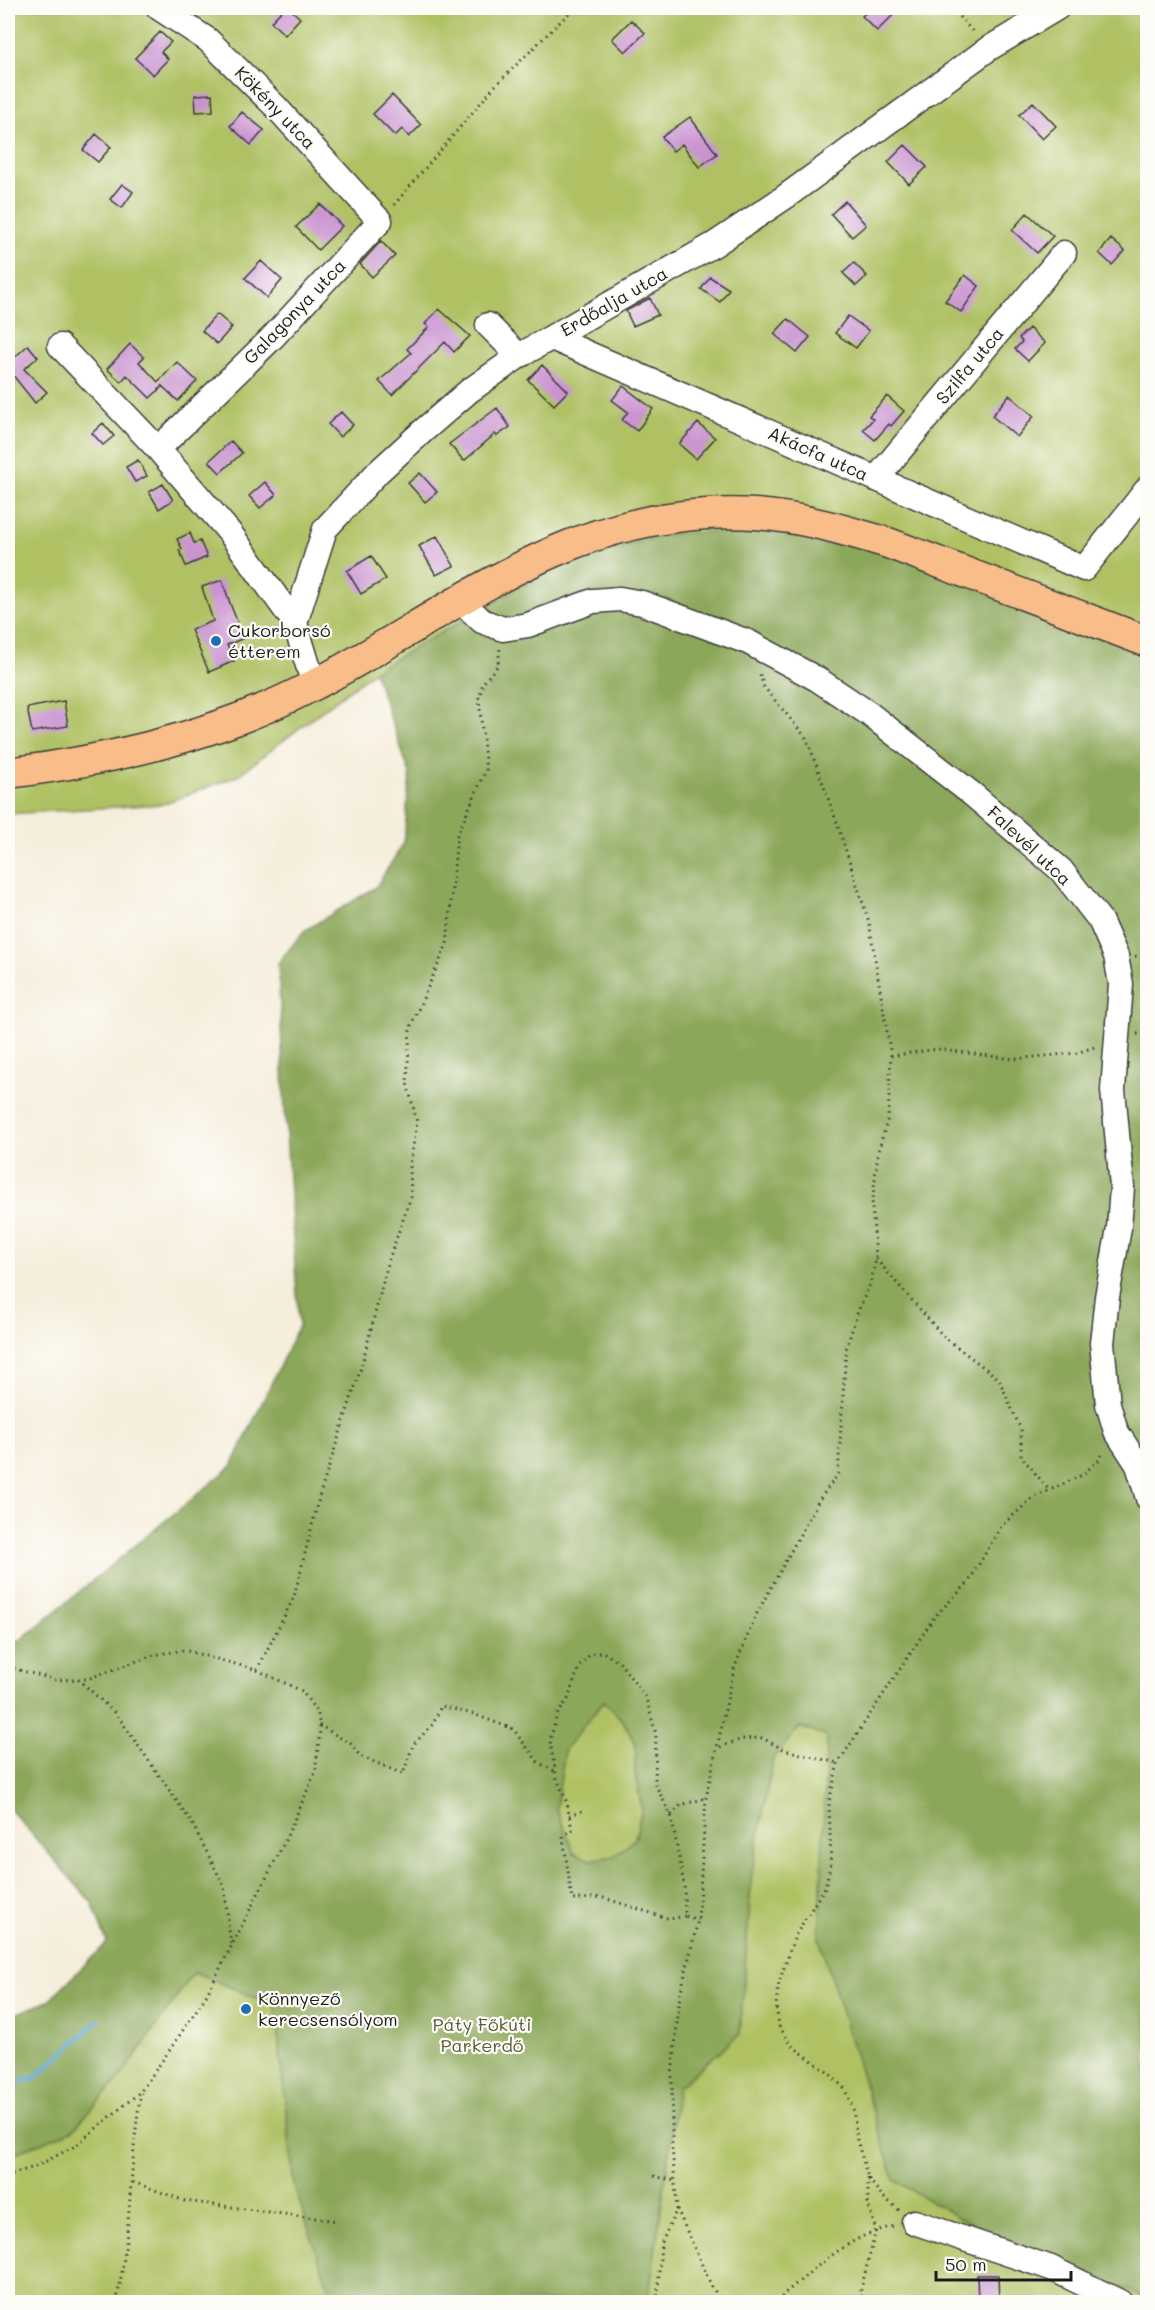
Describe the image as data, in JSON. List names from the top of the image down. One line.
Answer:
{"streets":{"street":["Kökény utca","Erdőalja utca","Galagonya utca","Szilfa utca","Akácfa utca","Falevél utca"]},"crossings":[["Kökény utca","Galagonya utca"],["Erdőalja utca","Akácfa utca"],["Szilfa utca","Akácfa utca"]],"parks":["Páty Főkúti Parkerdő"],"places":["Cukorborsó étterem","Könnyező kerecsensólyom"],"scale_bar":"50 m"}
